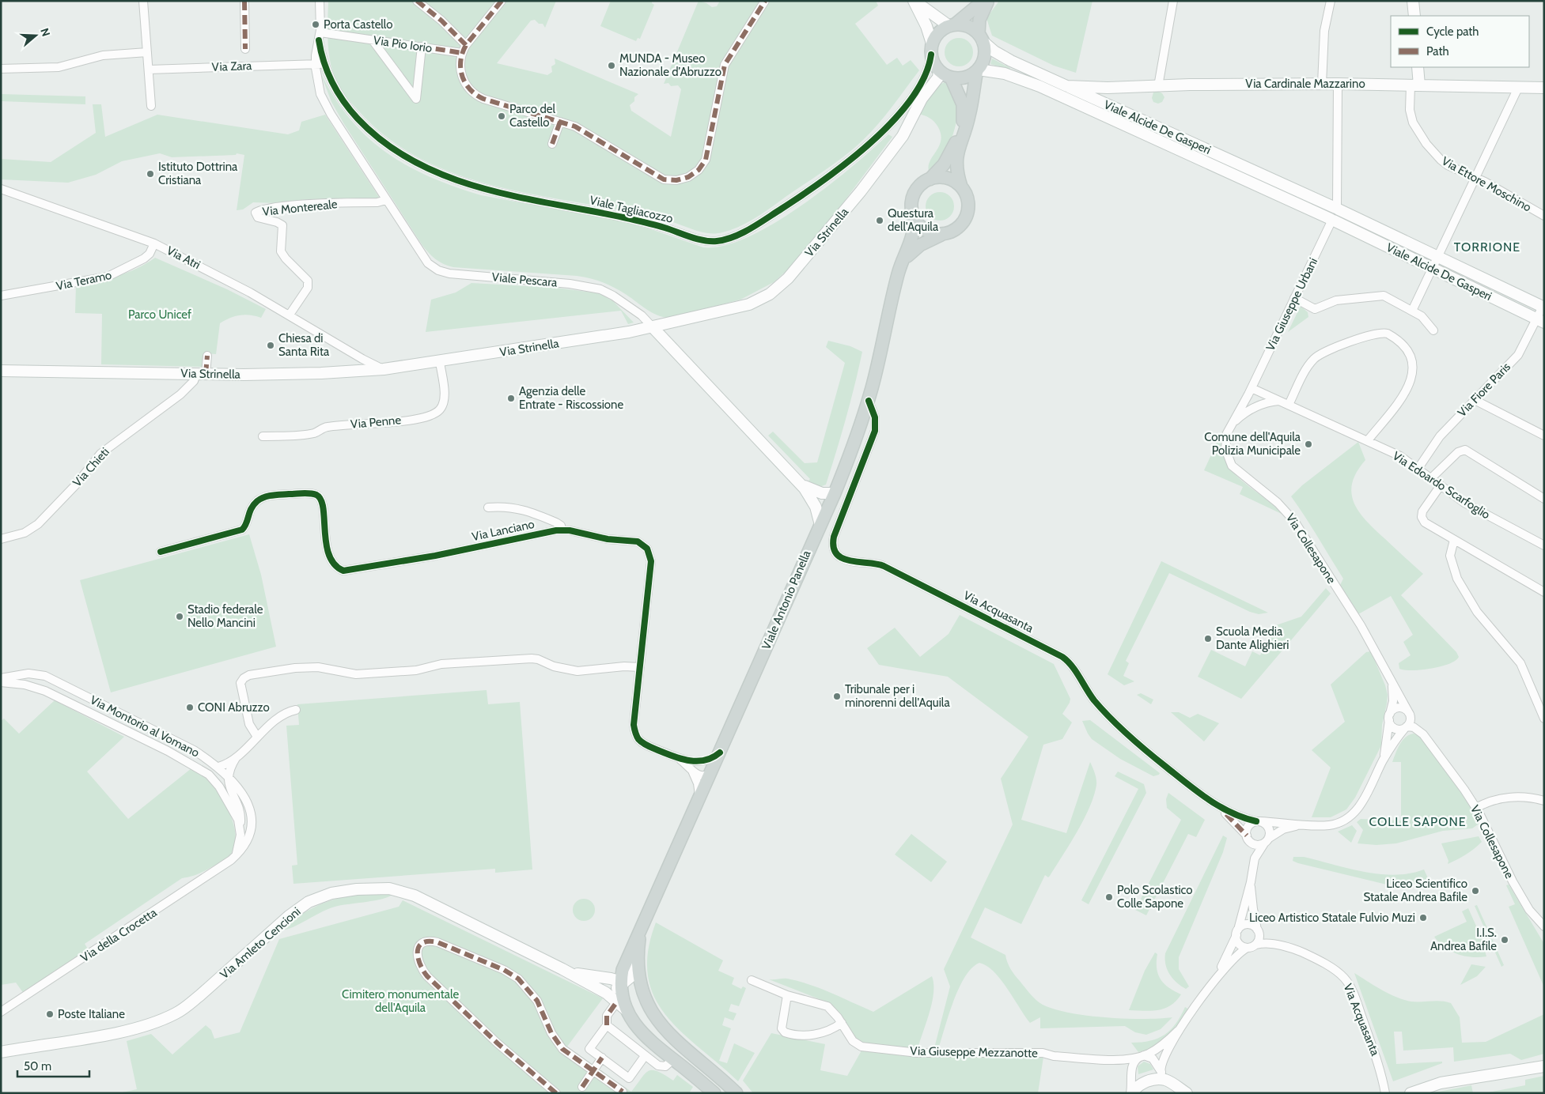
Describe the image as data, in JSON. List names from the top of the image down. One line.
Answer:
{"streets":{"main road":["Via Cardinale Mazzarino","Viale Alcide De Gasperi","Via Strinella","Viale Pescara","Viale Antonio Panella","Via Amleto Cencioni"],"street":["Via Pio Iorio","Via Zara","Via Ettore Moschino","Via Montereale","Viale Tagliacozzo","Via Atri","Via Teramo","Via Giuseppe Urbani","Via Fiore Paris","Via Penne","Via Chieti","Via Edoardo Scarfoglio","Via Lanciano","Via Collesapone","Via Acquasanta","Via Montorio al Vomano","Via della Crocetta","Via Giuseppe Mezzanotte"]},"crossings":[["Via Pio Iorio","Viale Tagliacozzo"],["Via Pio Iorio","Viale Pescara"],["Via Zara","Viale Tagliacozzo"],["Via Zara","Viale Pescara"],["Via Cardinale Mazzarino","Viale Alcide De Gasperi"],["Via Cardinale Mazzarino","Via Ettore Moschino"],["Viale Alcide De Gasperi","Viale Tagliacozzo"],["Viale Alcide De Gasperi","Via Strinella"],["Viale Alcide De Gasperi","Via Giuseppe Urbani"],["Viale Alcide De Gasperi","Via Fiore Paris"],["Via Montereale","Via Atri"],["Via Montereale","Viale Pescara"],["Viale Tagliacozzo","Via Strinella"],["Viale Tagliacozzo","Viale Pescara"],["Via Strinella","Via Atri"],["Via Strinella","Viale Pescara"],["Via Strinella","Via Penne"],["Via Strinella","Via Chieti"],["Via Atri","Via Teramo"],["Viale Pescara","Viale Antonio Panella"],["Via Giuseppe Urbani","Via Edoardo Scarfoglio"],["Via Giuseppe Urbani","Via Collesapone"],["Via Fiore Paris","Via Edoardo Scarfoglio"],["Via Edoardo Scarfoglio","Via Collesapone"],["Via Lanciano","Viale Antonio Panella"],["Viale Antonio Panella","Via Acquasanta"],["Viale Antonio Panella","Via Amleto Cencioni"],["Via Acquasanta","Via Giuseppe Mezzanotte"],["Via Montorio al Vomano","Via della Crocetta"]],"districts":["TORRIONE","COLLE SAPONE"],"parks":["Parco Unicef","Cimitero monumentale dell'Aquila"],"places":["Porta Castello","MUNDA - Museo Nazionale d’Abruzzo","Parco del Castello","Istituto Dottrina Cristiana","Questura dell'Aquila","Chiesa di Santa Rita","Agenzia delle Entrate - Riscossione","Comune dell'Aquila Polizia Municipale","Stadio federale Nello Mancini","Scuola Media Dante Alighieri","Tribunale per i minorenni dell'Aquila","CONI Abruzzo","Liceo Scientifico Statale Andrea Bafile","Polo Scolastico Colle Sapone","Liceo Artistico Statale Fulvio Muzi","I.I.S. Andrea Bafile","Poste Italiane"],"legend":["Cycle path","Path"],"scale_bar":"50 m","north":"right"}
